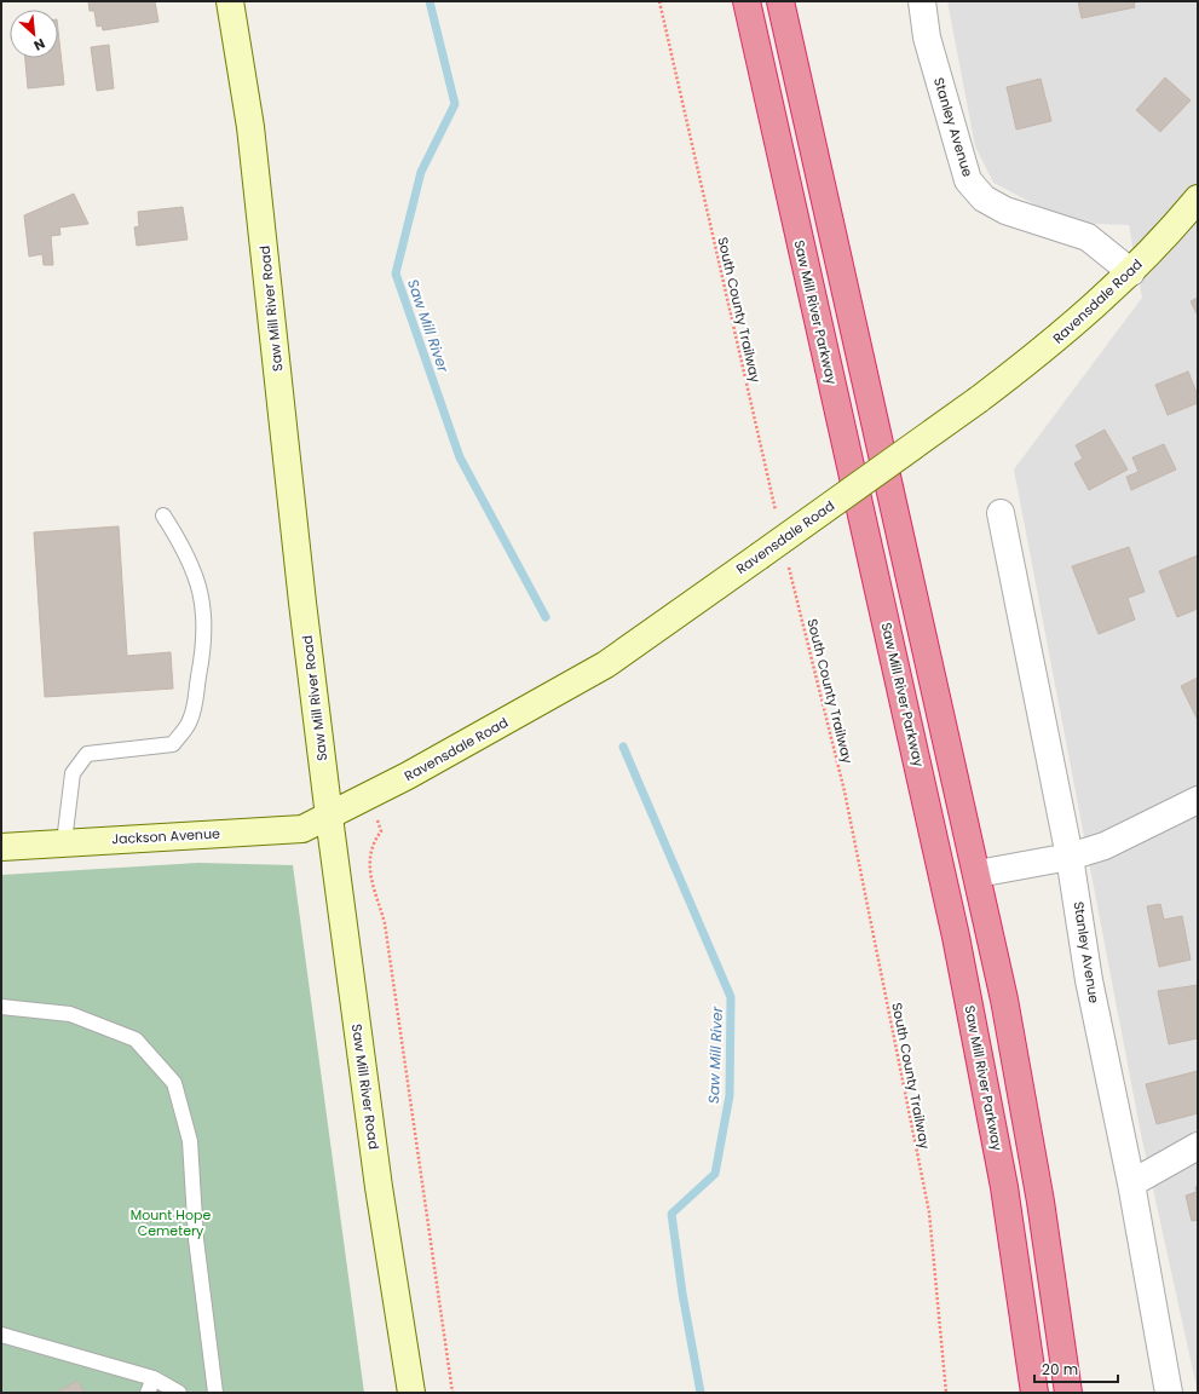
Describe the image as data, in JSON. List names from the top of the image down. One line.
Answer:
{"streets":{"highway":["Saw Mill River Parkway"],"main road":["Ravensdale Road","Saw Mill River Road","Jackson Avenue"],"street":["Stanley Avenue"],"path":["South County Trailway"]},"crossings":[["Stanley Avenue","Ravensdale Road"],["Ravensdale Road","Saw Mill River Road"],["Ravensdale Road","Jackson Avenue"],["Saw Mill River Road","Jackson Avenue"]],"water":["Saw Mill River"],"parks":["Mount Hope Cemetery"],"scale_bar":"20 m","north":"bottom right"}
